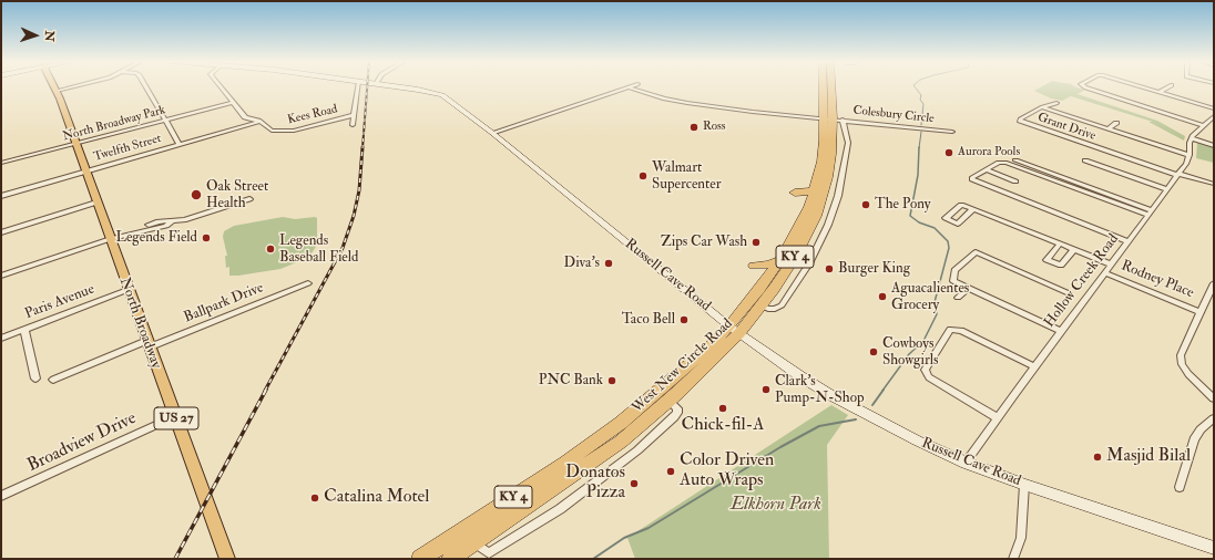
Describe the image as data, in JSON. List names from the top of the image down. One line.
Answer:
{"streets":{"highway":["KY 4","West New Circle Road"],"main road":["North Broadway","US 27"],"street":["Kees Road","Colesbury Circle","North Broadway Park","Grant Drive","Twelfth Street","Russell Cave Road","Rodney Place","Hollow Creek Road","Paris Avenue","Ballpark Drive","Broadview Drive"]},"crossings":[["Kees Road","North Broadway Park"],["Kees Road","Twelfth Street"],["Colesbury Circle","West New Circle Road"],["North Broadway Park","North Broadway"],["Grant Drive","Hollow Creek Road"],["Twelfth Street","North Broadway"],["Russell Cave Road","Hollow Creek Road"],["Russell Cave Road","West New Circle Road"],["Rodney Place","Hollow Creek Road"],["Paris Avenue","North Broadway"],["Ballpark Drive","North Broadway"],["North Broadway","Broadview Drive"]],"parks":["Elkhorn Park"],"places":["Ross","Aurora Pools","Walmart Supercenter","Oak Street Health","The Pony","Legends Field","Zips Car Wash","Legends Baseball Field","Diva's","Burger King","Aguacalientes Grocery","Taco Bell","Cowboys Showgirls","PNC Bank","Clark's Pump-N-Shop","Chick-fil-A","Masjid Bilal","Color Driven Auto Wraps","Donatos Pizza","Catalina Motel"],"north":"right"}
